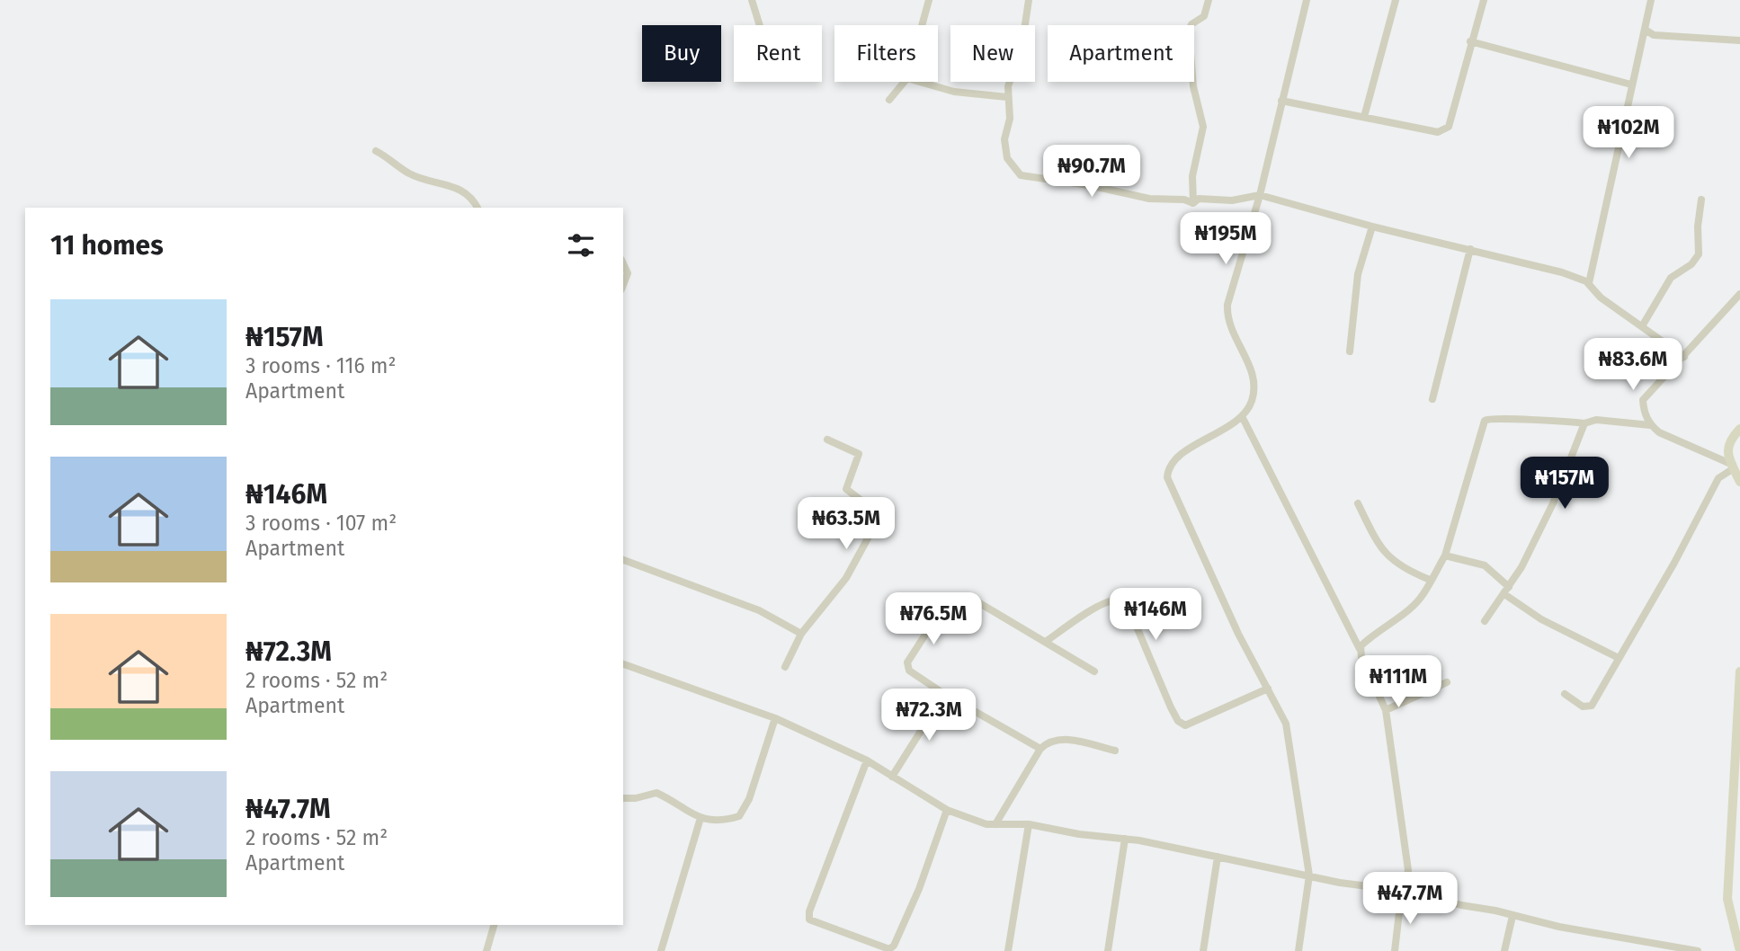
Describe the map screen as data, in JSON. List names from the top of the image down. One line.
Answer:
{"page":{"chip":["Buy","Rent","Filters","New","Apartment"],"price":["₦102M","₦90.7M","₦195M","₦83.6M","₦157M","₦63.5M","₦146M","₦76.5M","₦111M","₦72.3M","₦47.7M"],"heading":"11 homes","list":[{"name":"₦157M","note":"3 rooms · 116 m² · Apartment"},{"name":"₦146M","note":"3 rooms · 107 m² · Apartment"},{"name":"₦72.3M","note":"2 rooms · 52 m² · Apartment"},{"name":"₦47.7M","note":"2 rooms · 52 m² · Apartment"}]}}
